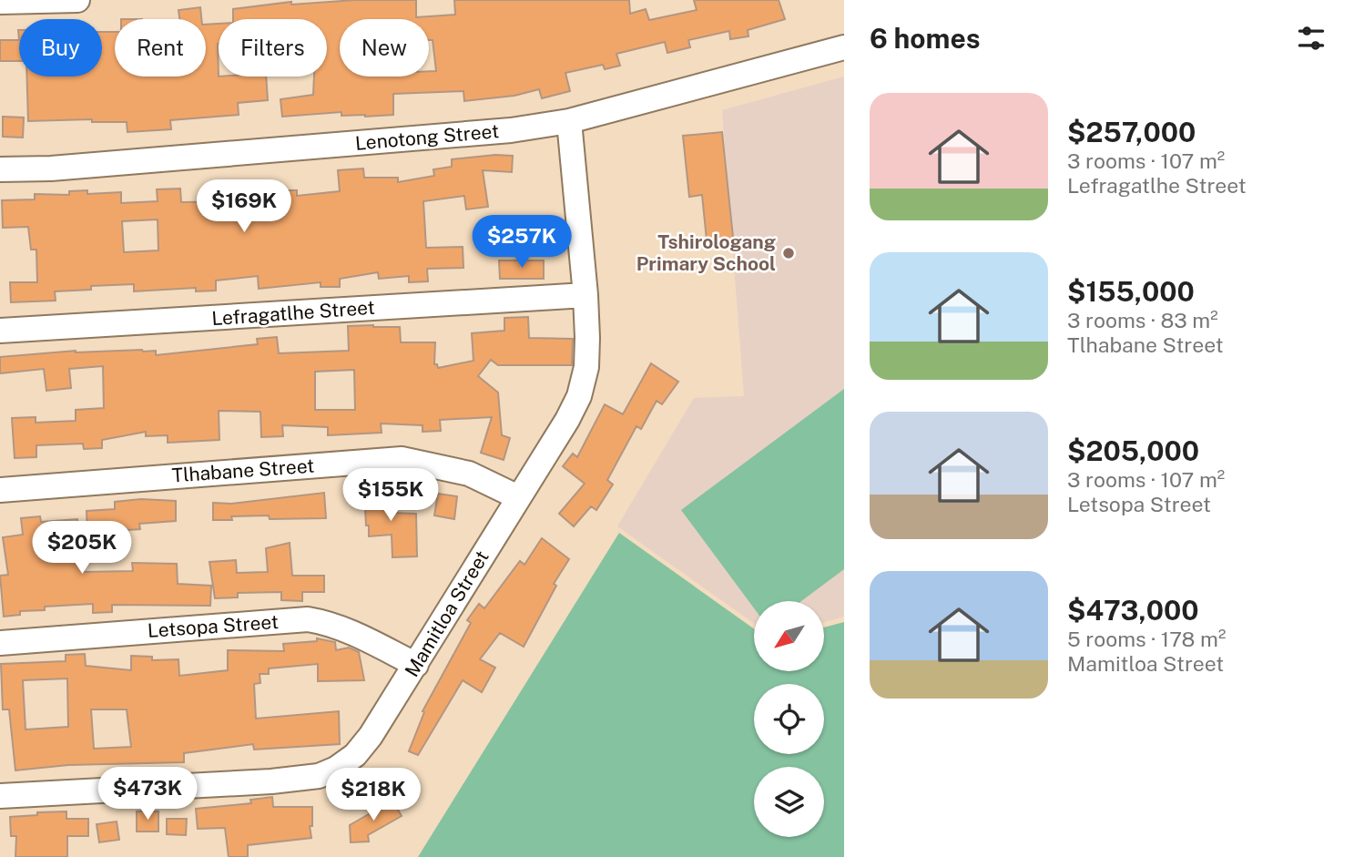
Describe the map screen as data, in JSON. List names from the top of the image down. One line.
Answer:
{"streets":{"street":["Lenotong Street","Lefragatlhe Street","Tlhabane Street","Mamitloa Street","Letsopa Street"]},"crossings":[["Lenotong Street","Mamitloa Street"],["Lefragatlhe Street","Mamitloa Street"],["Tlhabane Street","Mamitloa Street"],["Mamitloa Street","Letsopa Street"]],"places":["Tshirologang Primary School"],"north":"bottom left","page":{"heading":"6 homes","chip":["Buy","Rent","Filters","New"],"list":[{"name":"$257,000","note":"3 rooms · 107 m² · Lefragatlhe Street"},{"name":"$155,000","note":"3 rooms · 83 m² · Tlhabane Street"},{"name":"$205,000","note":"3 rooms · 107 m² · Letsopa Street"},{"name":"$473,000","note":"5 rooms · 178 m² · Mamitloa Street"}],"price":["$169K","$257K","$155K","$205K","$473K","$218K"]}}
